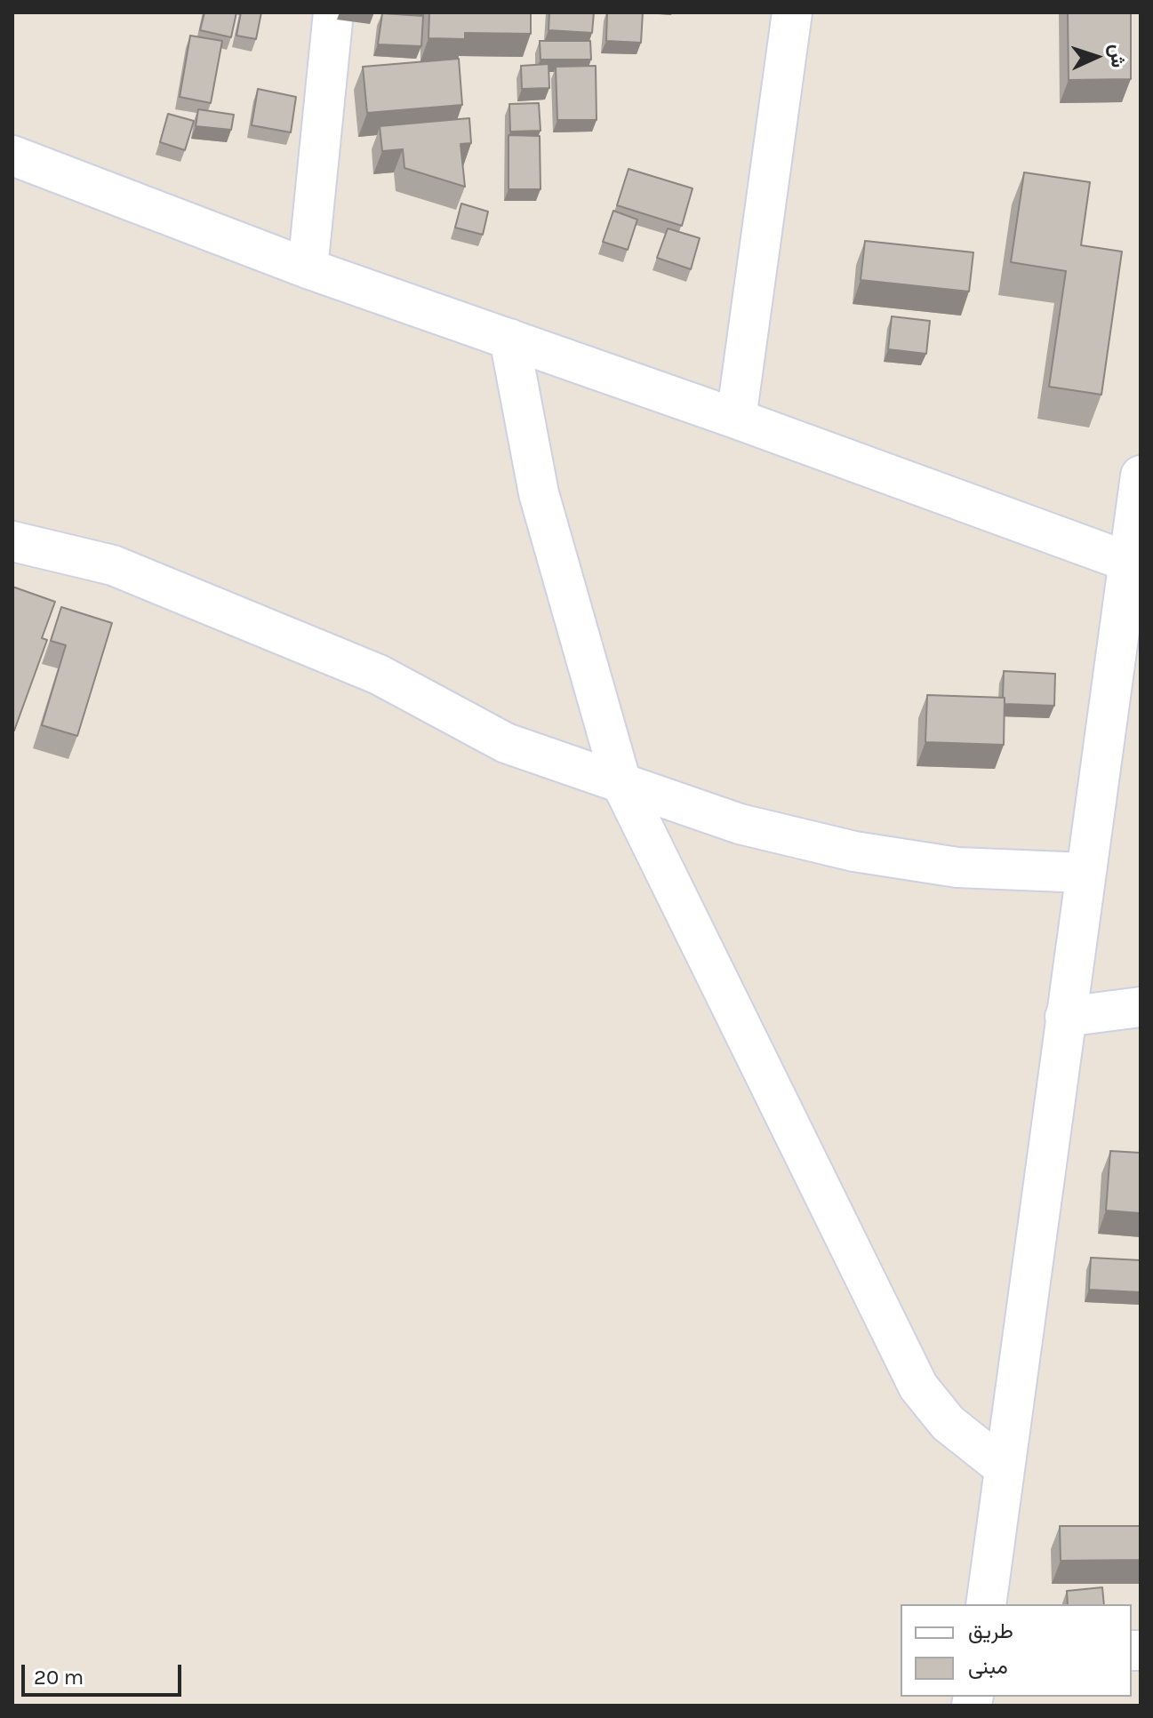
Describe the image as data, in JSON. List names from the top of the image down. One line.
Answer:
{"legend":["طريق","مبنى"],"scale_bar":"20 m","north":"right"}
